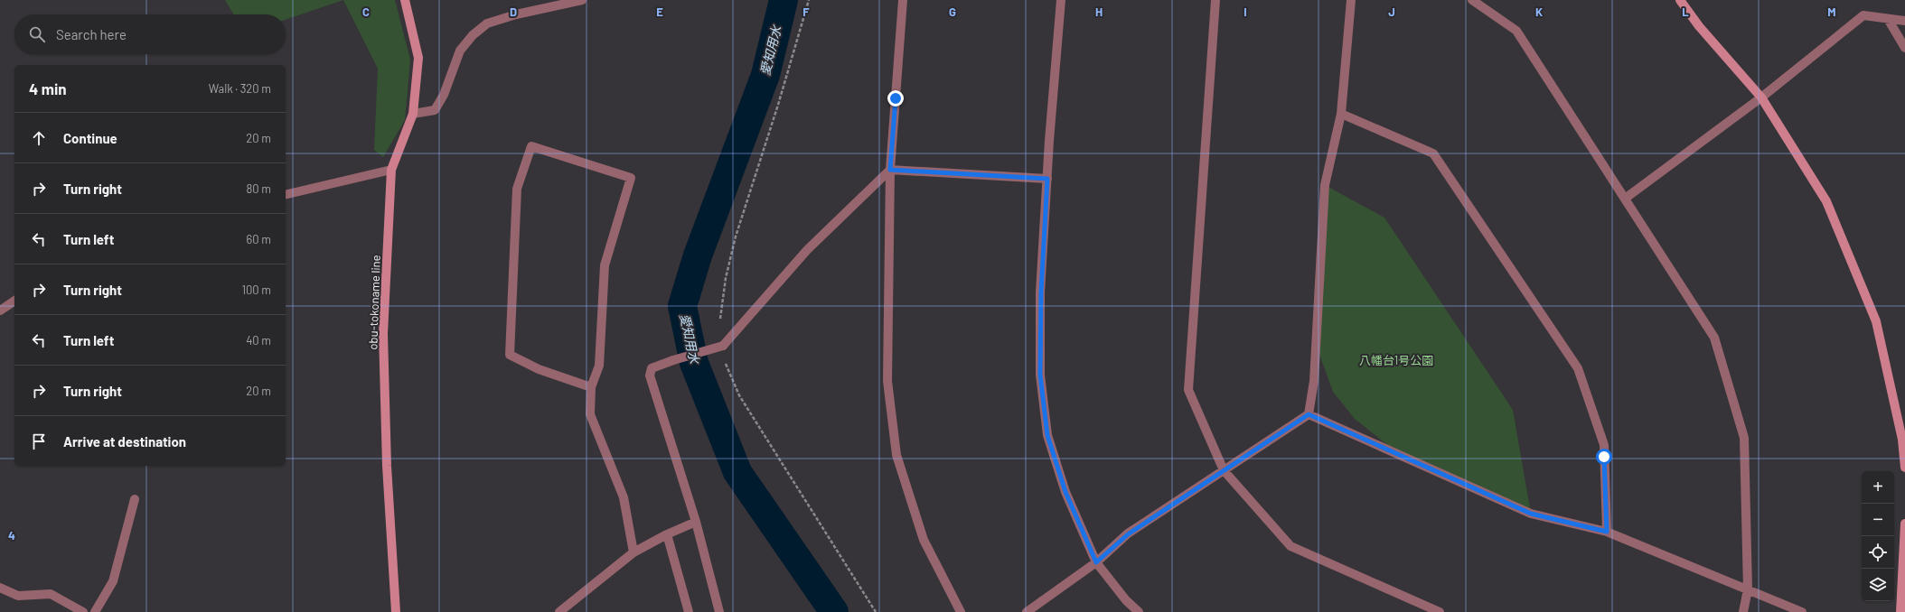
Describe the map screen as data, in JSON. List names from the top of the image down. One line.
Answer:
{"streets":{"street":["obu-tokoname line"]},"water":["愛知用水"],"parks":["八幡台1号公園"],"page":{"search":"Search here","heading":["4 min","Walk · 320 m"],"list":[["Continue","20 m"],["Turn right","80 m"],["Turn left","60 m"],["Turn right","100 m"],["Turn left","40 m"],["Turn right","20 m"],"Arrive at destination"],"map_buttons":["+","−"]},"grid":{"columns":["C","D","E","F","G","H","I","J","K","L","M"],"rows":["4"]}}
